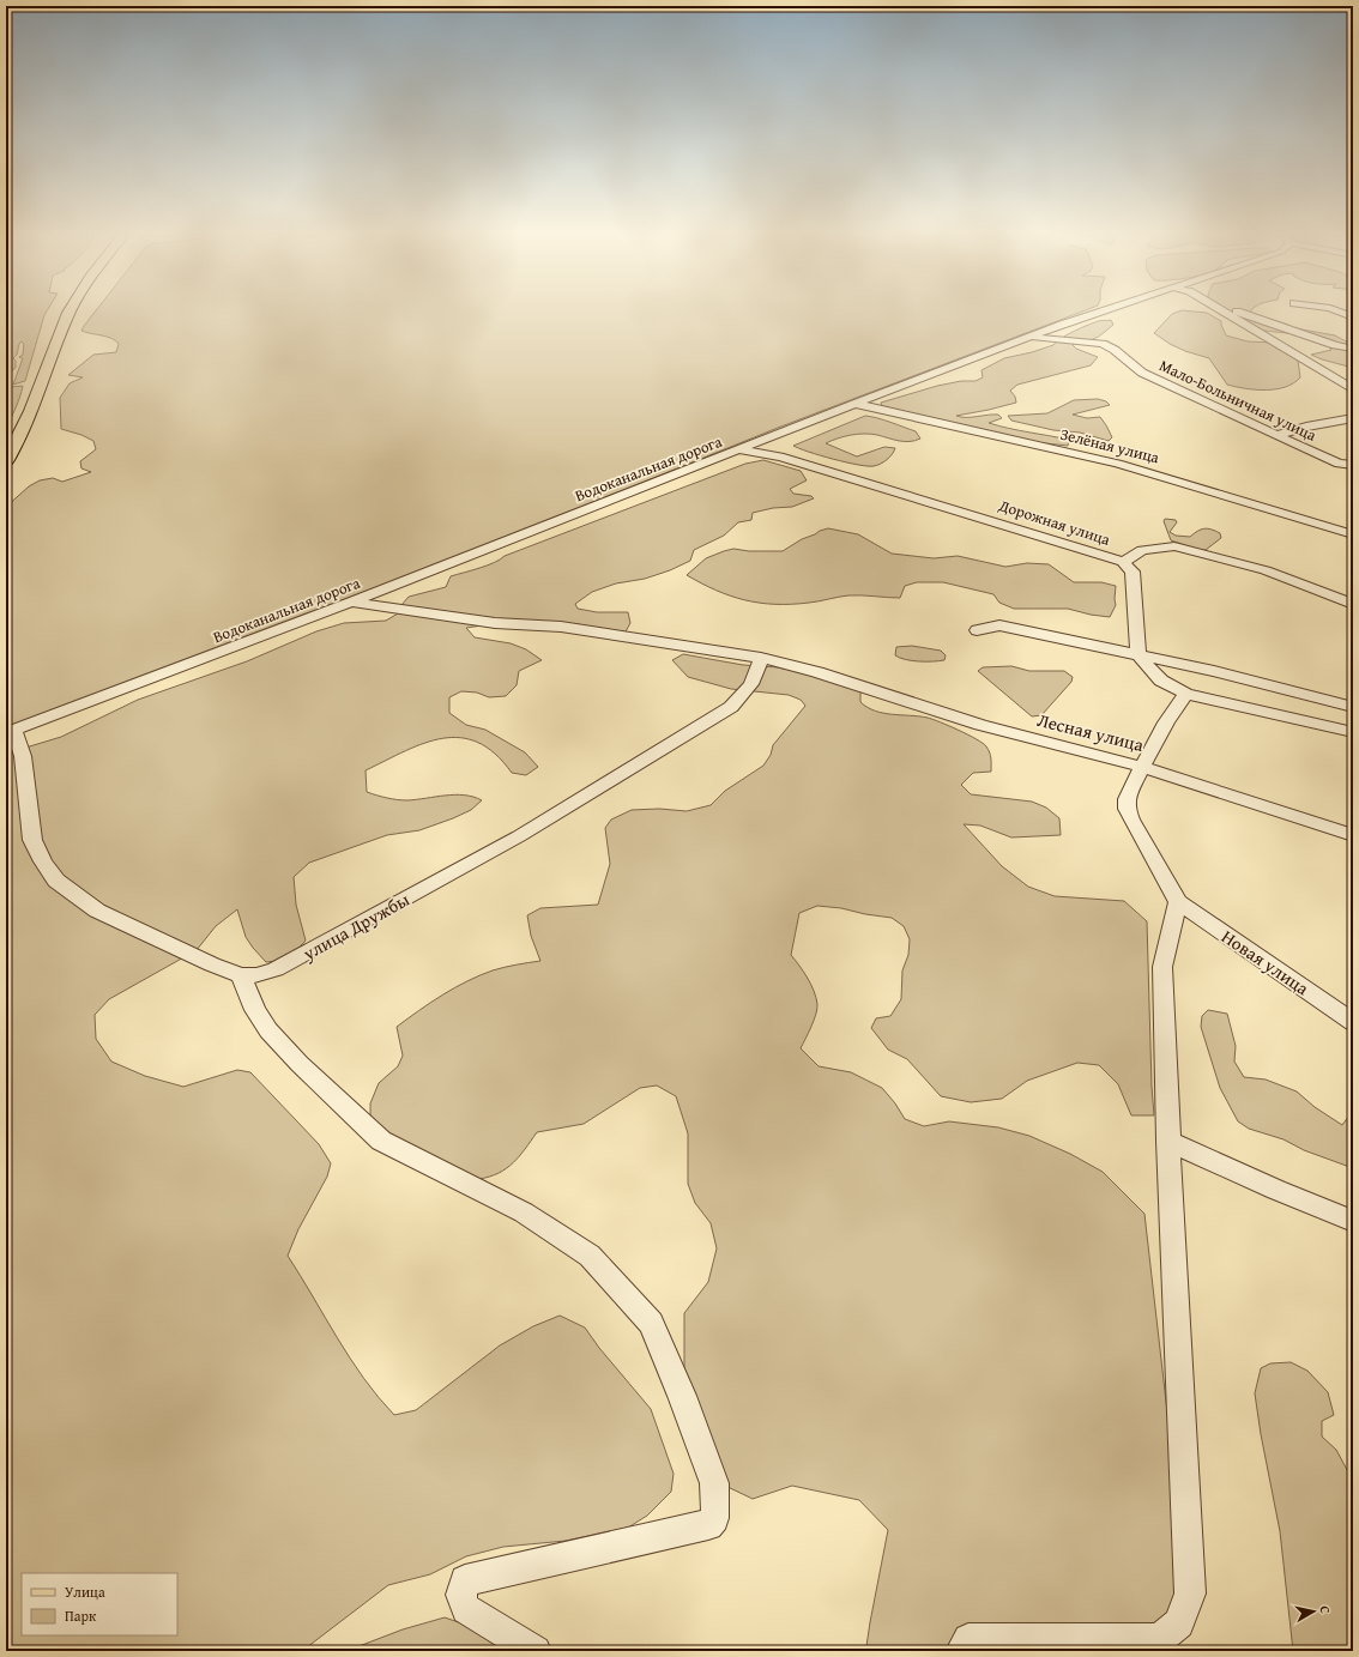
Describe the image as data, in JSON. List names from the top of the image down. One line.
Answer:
{"streets":{"street":["Мало-Больничная улица","Зелёная улица","Водоканальная дорога","Дорожная улица","Лесная улица","улица Дружбы","Новая улица"]},"crossings":[["Мало-Больничная улица","Водоканальная дорога"],["Зелёная улица","Водоканальная дорога"],["Водоканальная дорога","Дорожная улица"],["Водоканальная дорога","Лесная улица"],["Водоканальная дорога","улица Дружбы"],["Лесная улица","улица Дружбы"]],"legend":["Улица","Парк"],"north":"right"}
